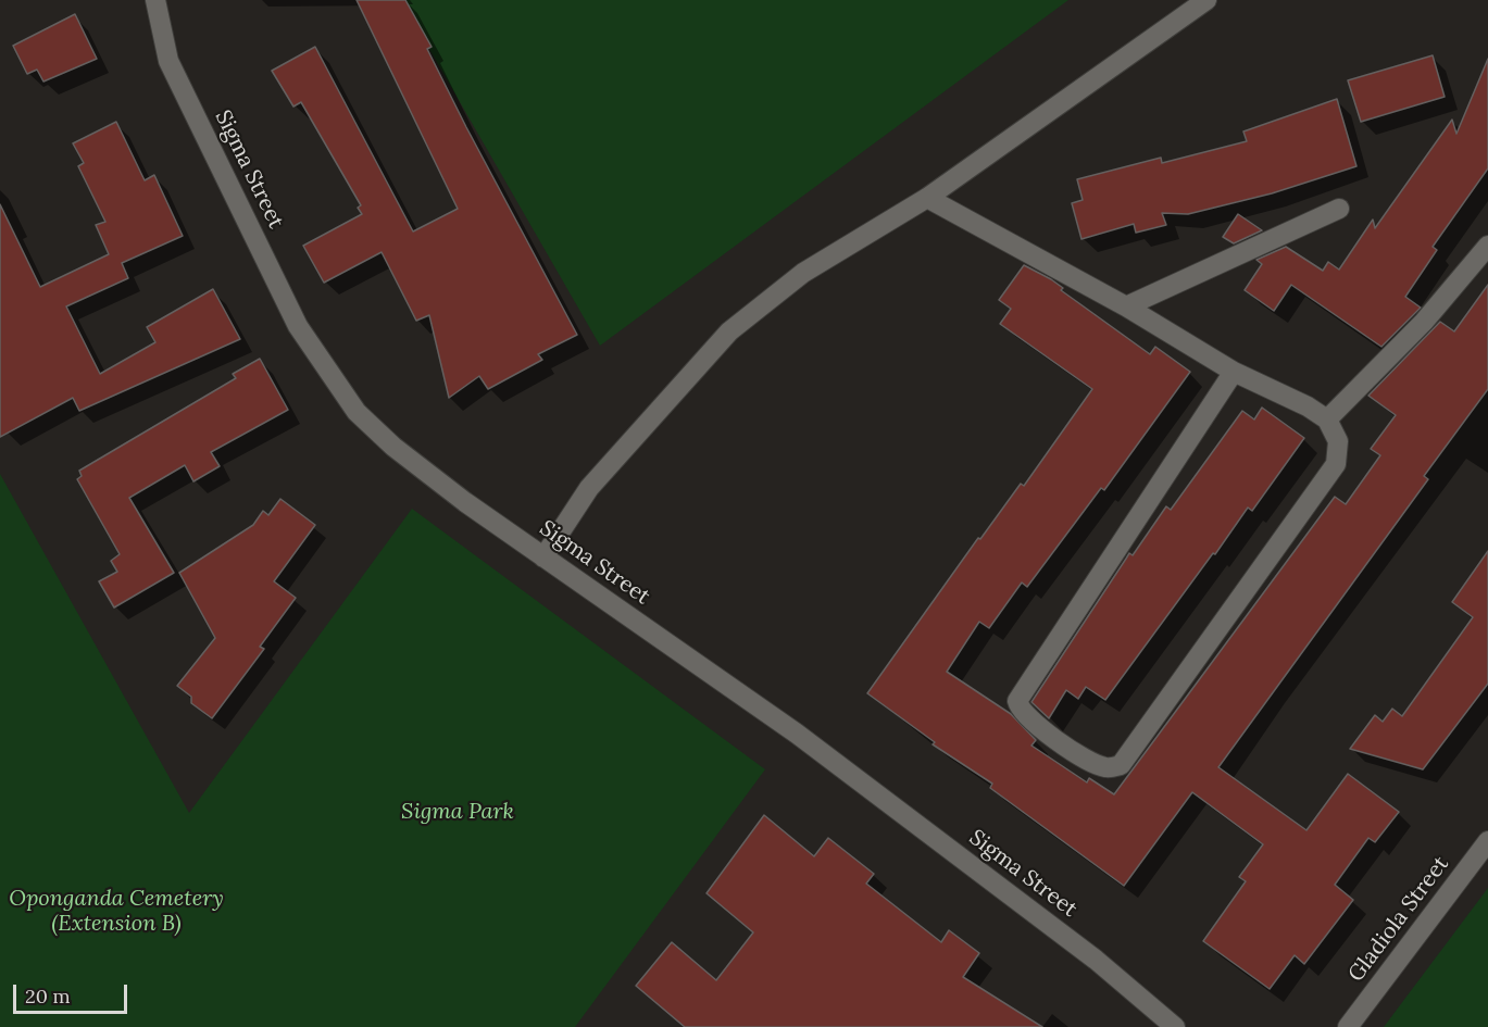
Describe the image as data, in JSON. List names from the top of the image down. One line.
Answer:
{"streets":{"street":["Sigma Street","Gladiola Street"]},"parks":["Sigma Park","Oponganda Cemetery (Extension B)"],"scale_bar":"20 m"}
